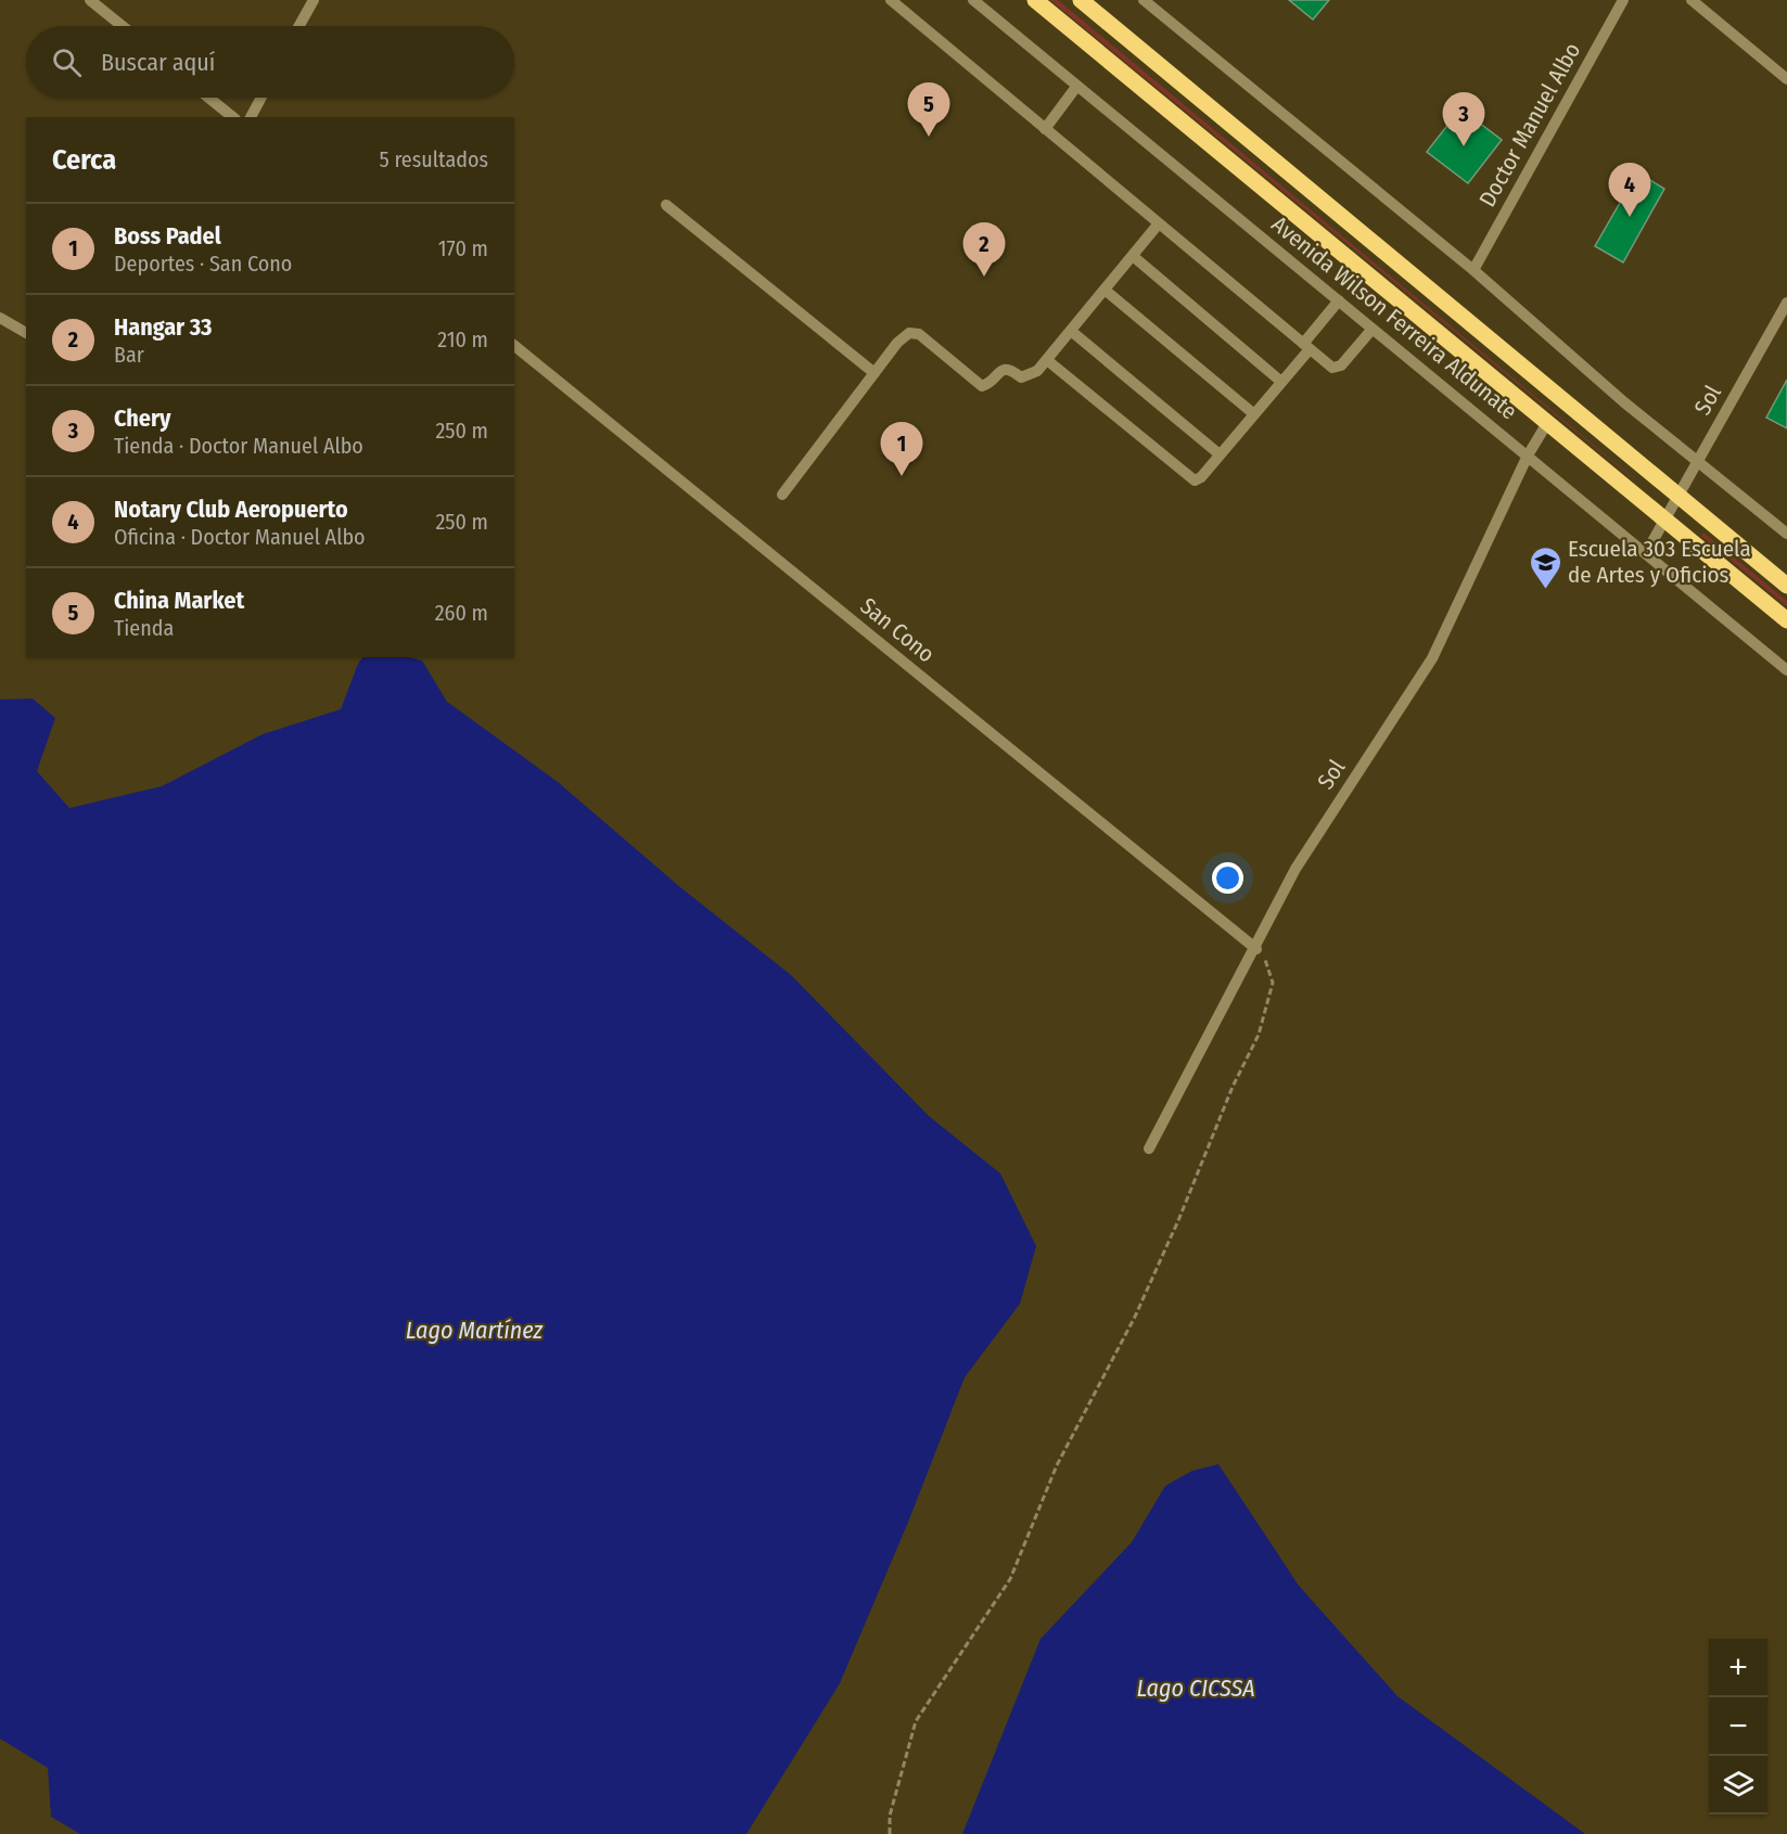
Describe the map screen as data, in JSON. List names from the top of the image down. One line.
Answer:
{"streets":{"main road":["Avenida Wilson Ferreira Aldunate"],"street":["Doctor Manuel Albo","Sol","San Cono"]},"crossings":[["Avenida Wilson Ferreira Aldunate","Sol"],["Sol","San Cono"]],"water":["Lago Martínez","Lago CICSSA"],"places":{"school or university":["Escuela 303 Escuela de Artes y Oficios"]},"page":{"search":"Buscar aquí","pins":["5","3","4","2","1"],"heading":["Cerca","5 resultados"],"list":[{"mark":"1","name":"Boss Padel","note":"Deportes · San Cono","value":"170 m"},{"mark":"2","name":"Hangar 33","note":"Bar","value":"210 m"},{"mark":"3","name":"Chery","note":"Tienda · Doctor Manuel Albo","value":"250 m"},{"mark":"4","name":"Notary Club Aeropuerto","note":"Oficina · Doctor Manuel Albo","value":"250 m"},{"mark":"5","name":"China Market","note":"Tienda","value":"260 m"}],"map_buttons":["+","−"]}}
